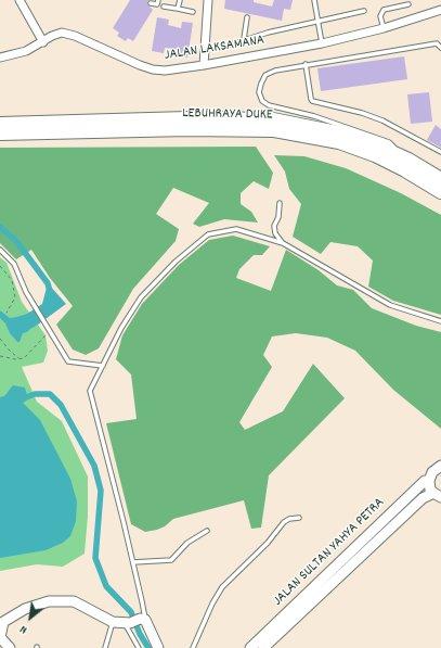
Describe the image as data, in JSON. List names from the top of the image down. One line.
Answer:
{"streets":{"highway":["LEBUHRAYA DUKE"],"main road":["JALAN SULTAN YAHYA PETRA"],"street":["JALAN LAKSAMANA"]},"north":"bottom left"}
